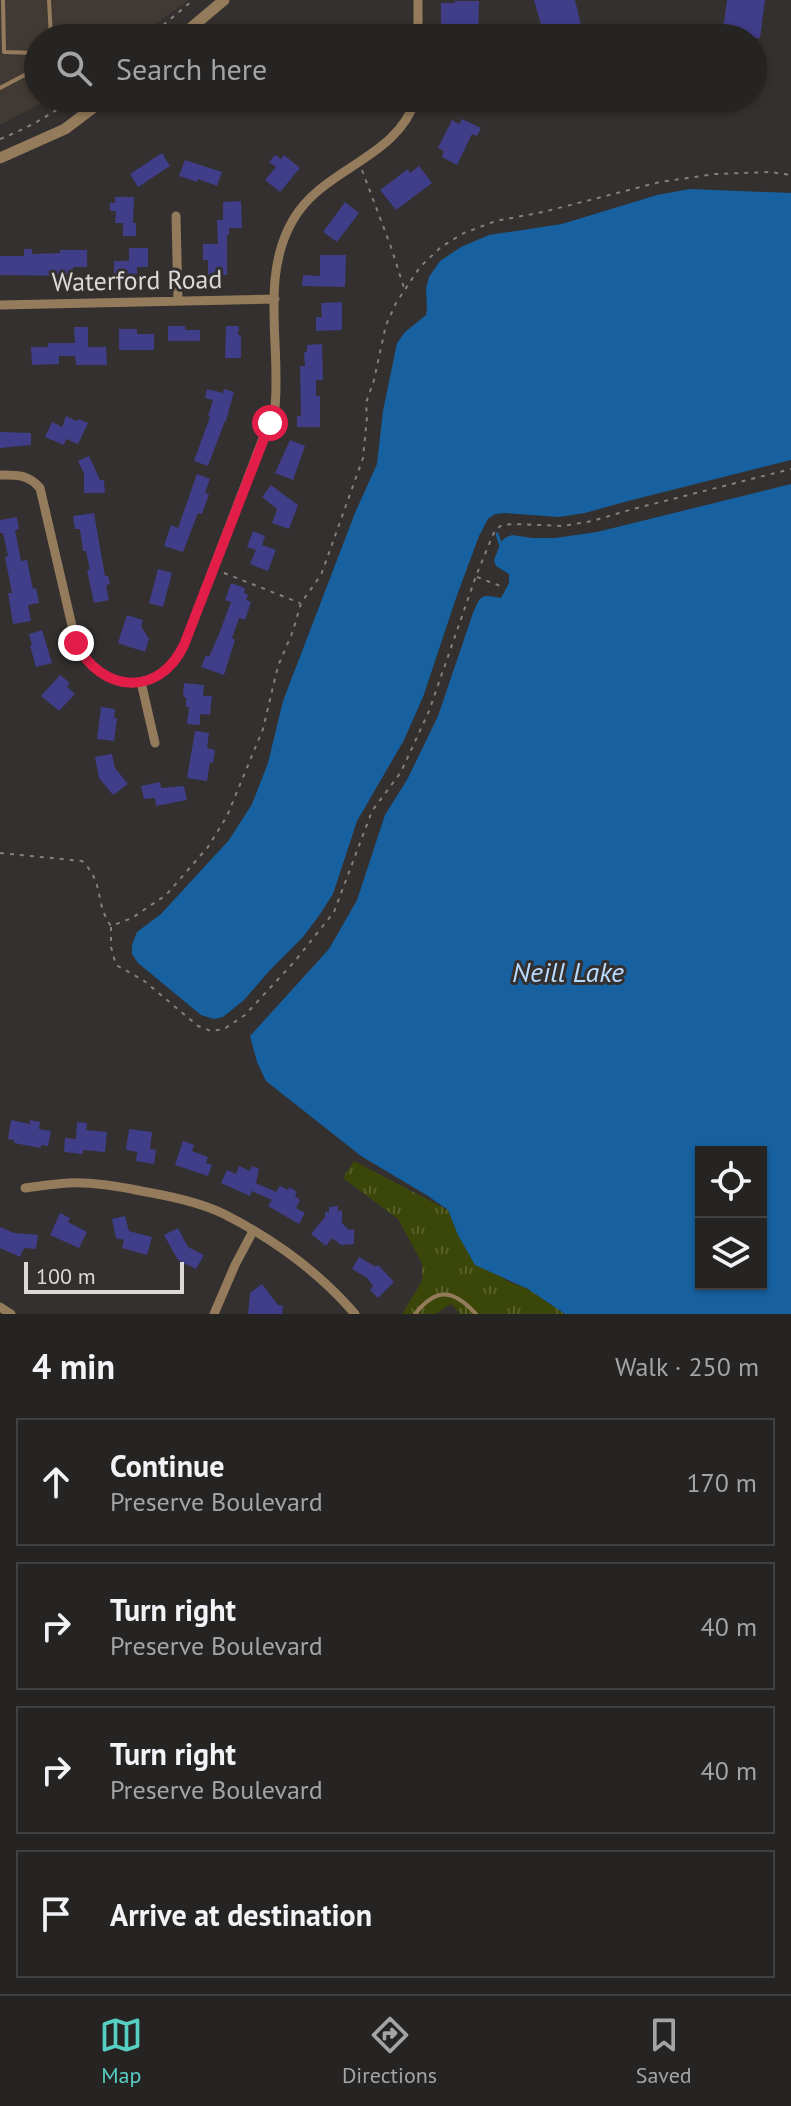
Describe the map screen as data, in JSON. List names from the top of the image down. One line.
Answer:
{"streets":{"street":["Waterford Road"]},"water":["Neill Lake"],"scale_bar":"100 m","page":{"search":"Search here","scale":"100 m","heading":["4 min","Walk · 250 m"],"list":[["Continue","Preserve Boulevard","170 m"],["Turn right","Preserve Boulevard","40 m"],["Turn right","Preserve Boulevard","40 m"],"Arrive at destination"],"nav":["Map","Directions","Saved"]}}
